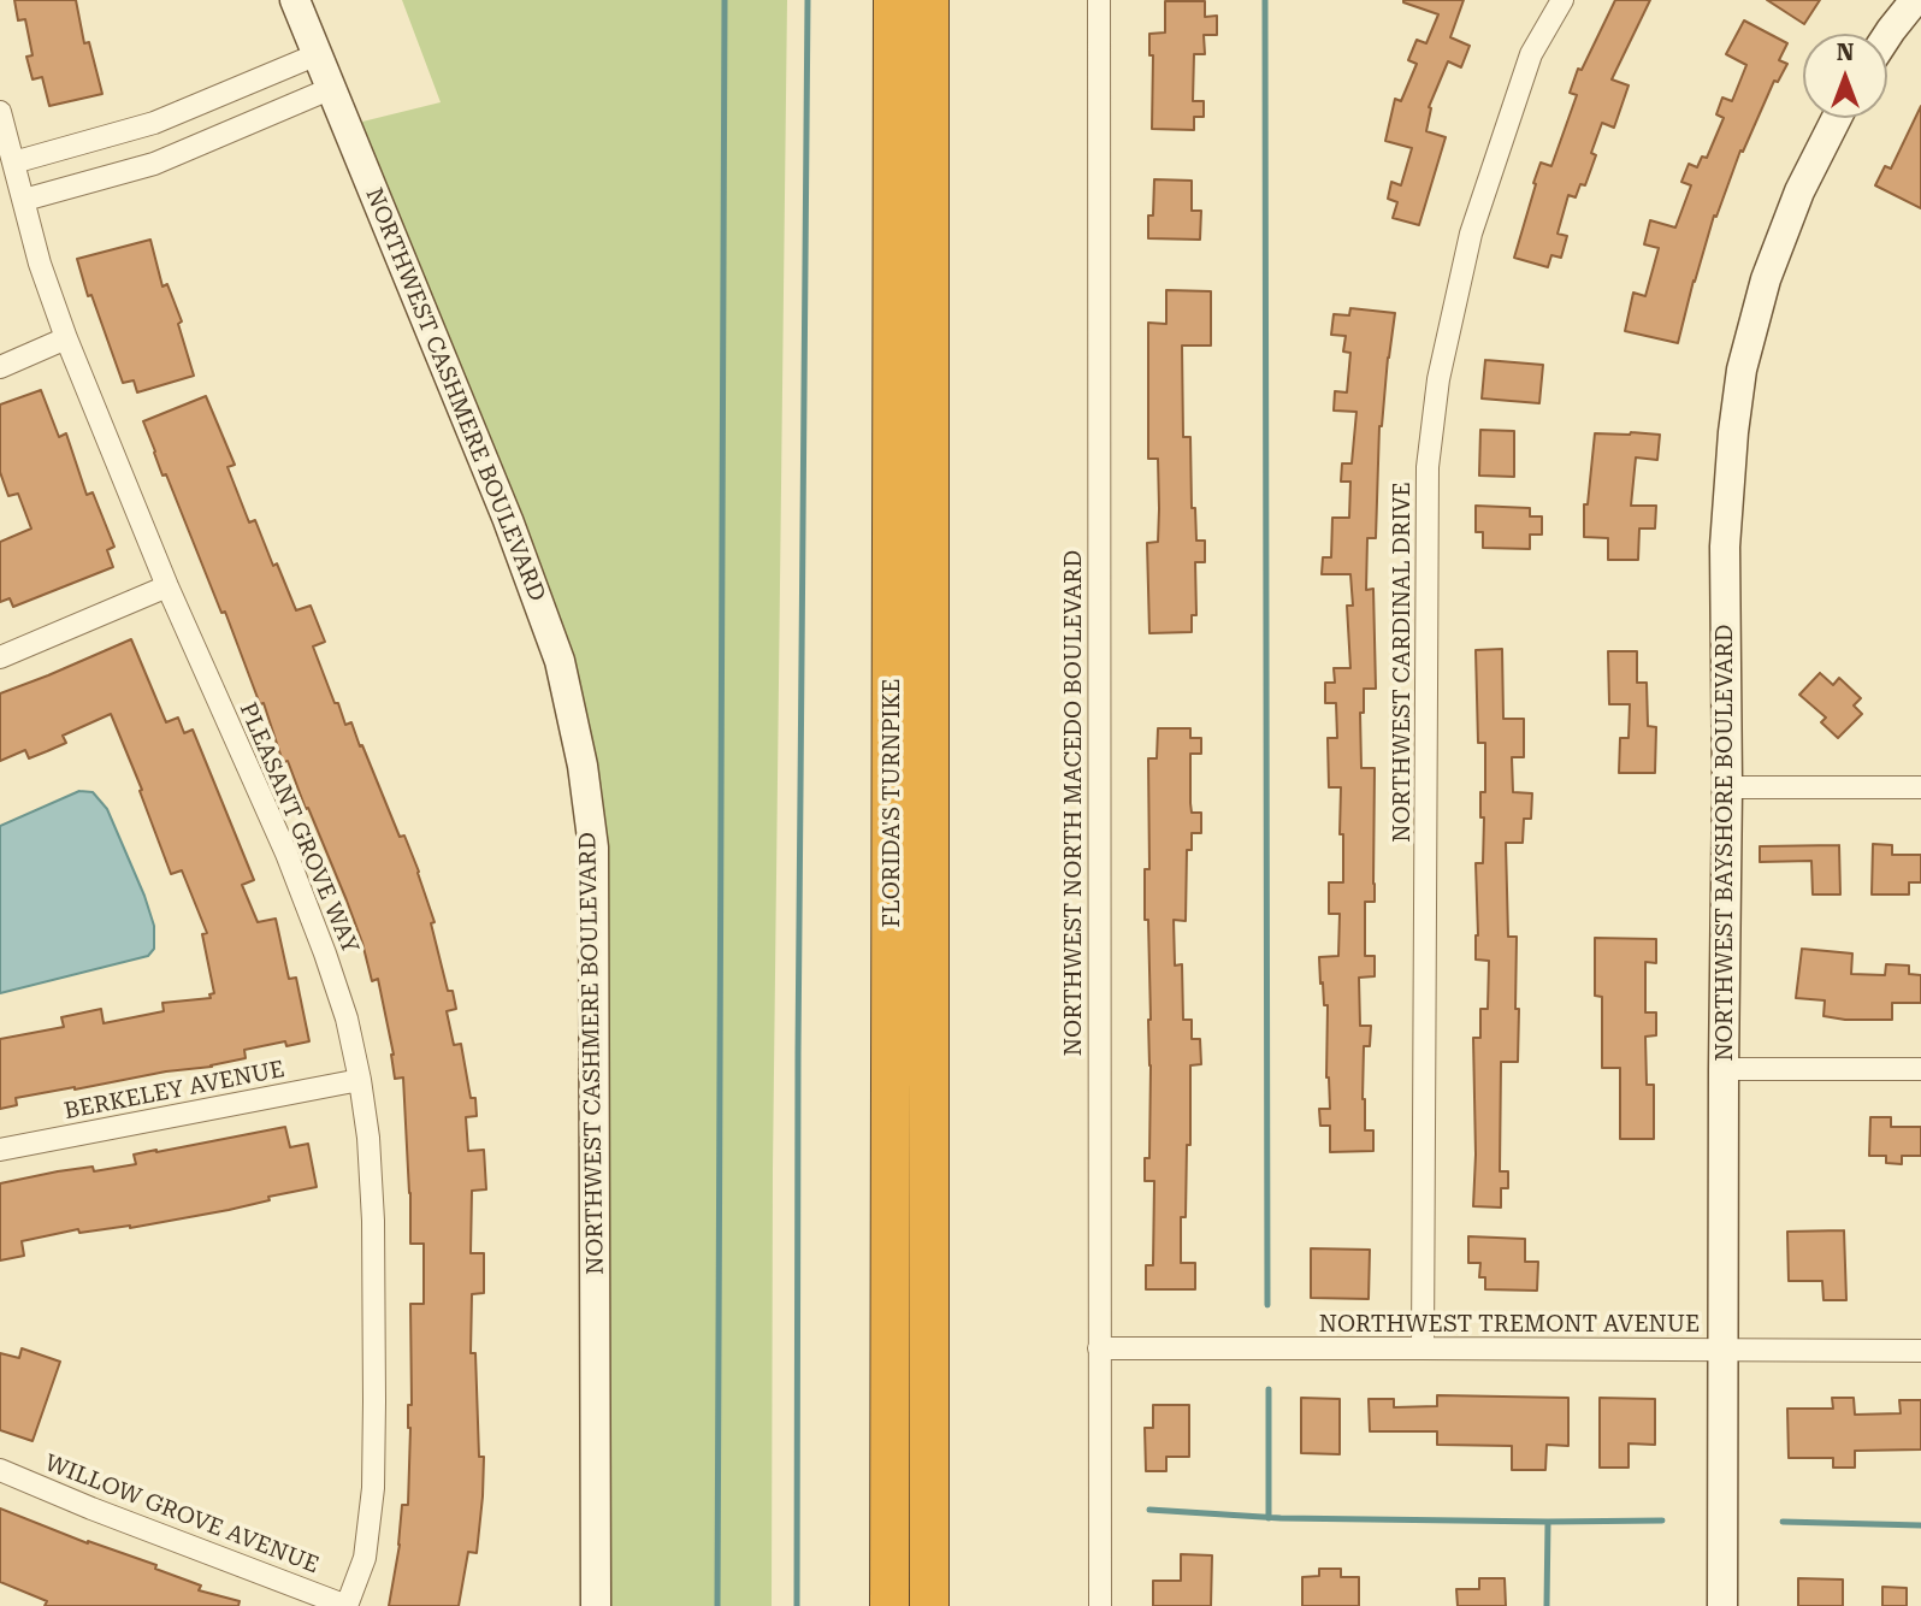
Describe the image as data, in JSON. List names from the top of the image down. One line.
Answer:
{"streets":{"highway":["FLORIDA'S TURNPIKE"],"street":["NORTHWEST CASHMERE BOULEVARD","NORTHWEST CARDINAL DRIVE","NORTHWEST NORTH MACEDO BOULEVARD","PLEASANT GROVE WAY","NORTHWEST BAYSHORE BOULEVARD","BERKELEY AVENUE","NORTHWEST TREMONT AVENUE","WILLOW GROVE AVENUE"]},"crossings":[["NORTHWEST CARDINAL DRIVE","NORTHWEST TREMONT AVENUE"],["NORTHWEST NORTH MACEDO BOULEVARD","NORTHWEST TREMONT AVENUE"],["PLEASANT GROVE WAY","BERKELEY AVENUE"],["PLEASANT GROVE WAY","WILLOW GROVE AVENUE"],["NORTHWEST BAYSHORE BOULEVARD","NORTHWEST TREMONT AVENUE"]],"north":"top"}
